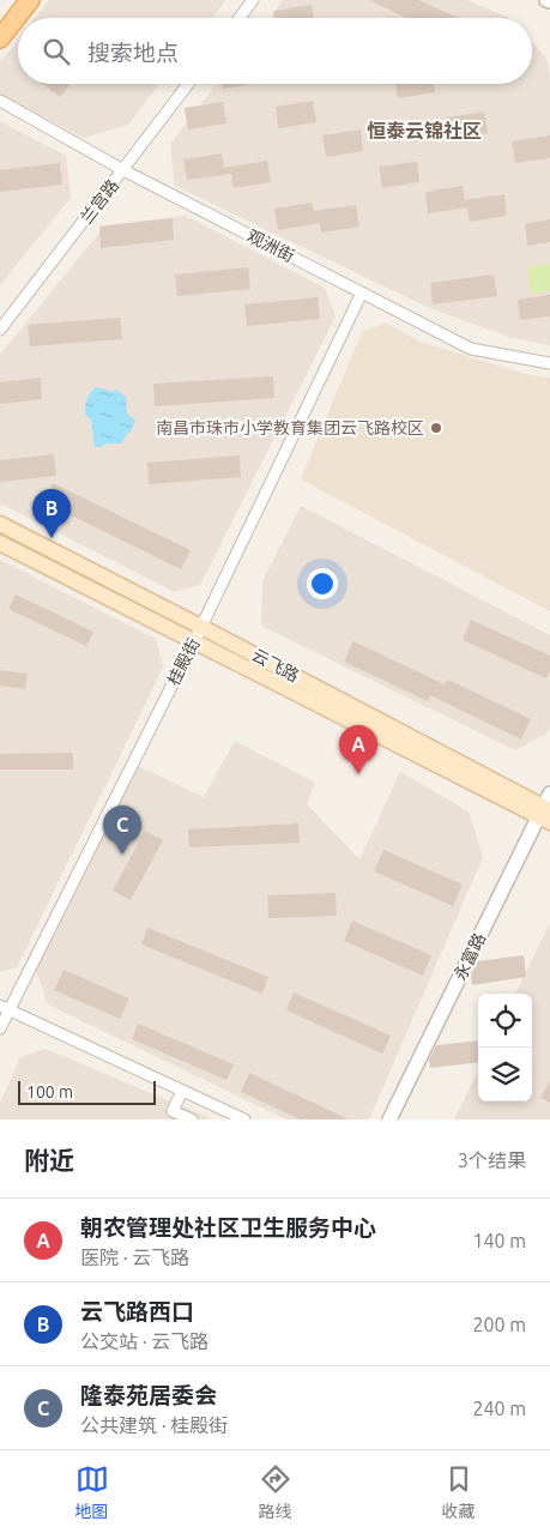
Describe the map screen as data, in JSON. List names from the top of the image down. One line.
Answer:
{"streets":{"main road":["云飞路"],"street":["兰宫路","观洲街","桂殿街","永富路"]},"crossings":[["兰宫路","观洲街"],["观洲街","桂殿街"],["桂殿街","云飞路"],["云飞路","永富路"]],"districts":["恒泰云锦社区"],"places":["南昌市珠市小学教育集团云飞路校区"],"scale_bar":"100 m","page":{"search":"搜索地点","pins":["B","A","C"],"scale":"100 m","heading":["附近","3个结果"],"list":[{"mark":"A","name":"朝农管理处社区卫生服务中心","note":"医院 · 云飞路","value":"140 m"},{"mark":"B","name":"云飞路西口","note":"公交站 · 云飞路","value":"200 m"},{"mark":"C","name":"隆泰苑居委会","note":"公共建筑 · 桂殿街","value":"240 m"}],"nav":["地图","路线","收藏"]}}
